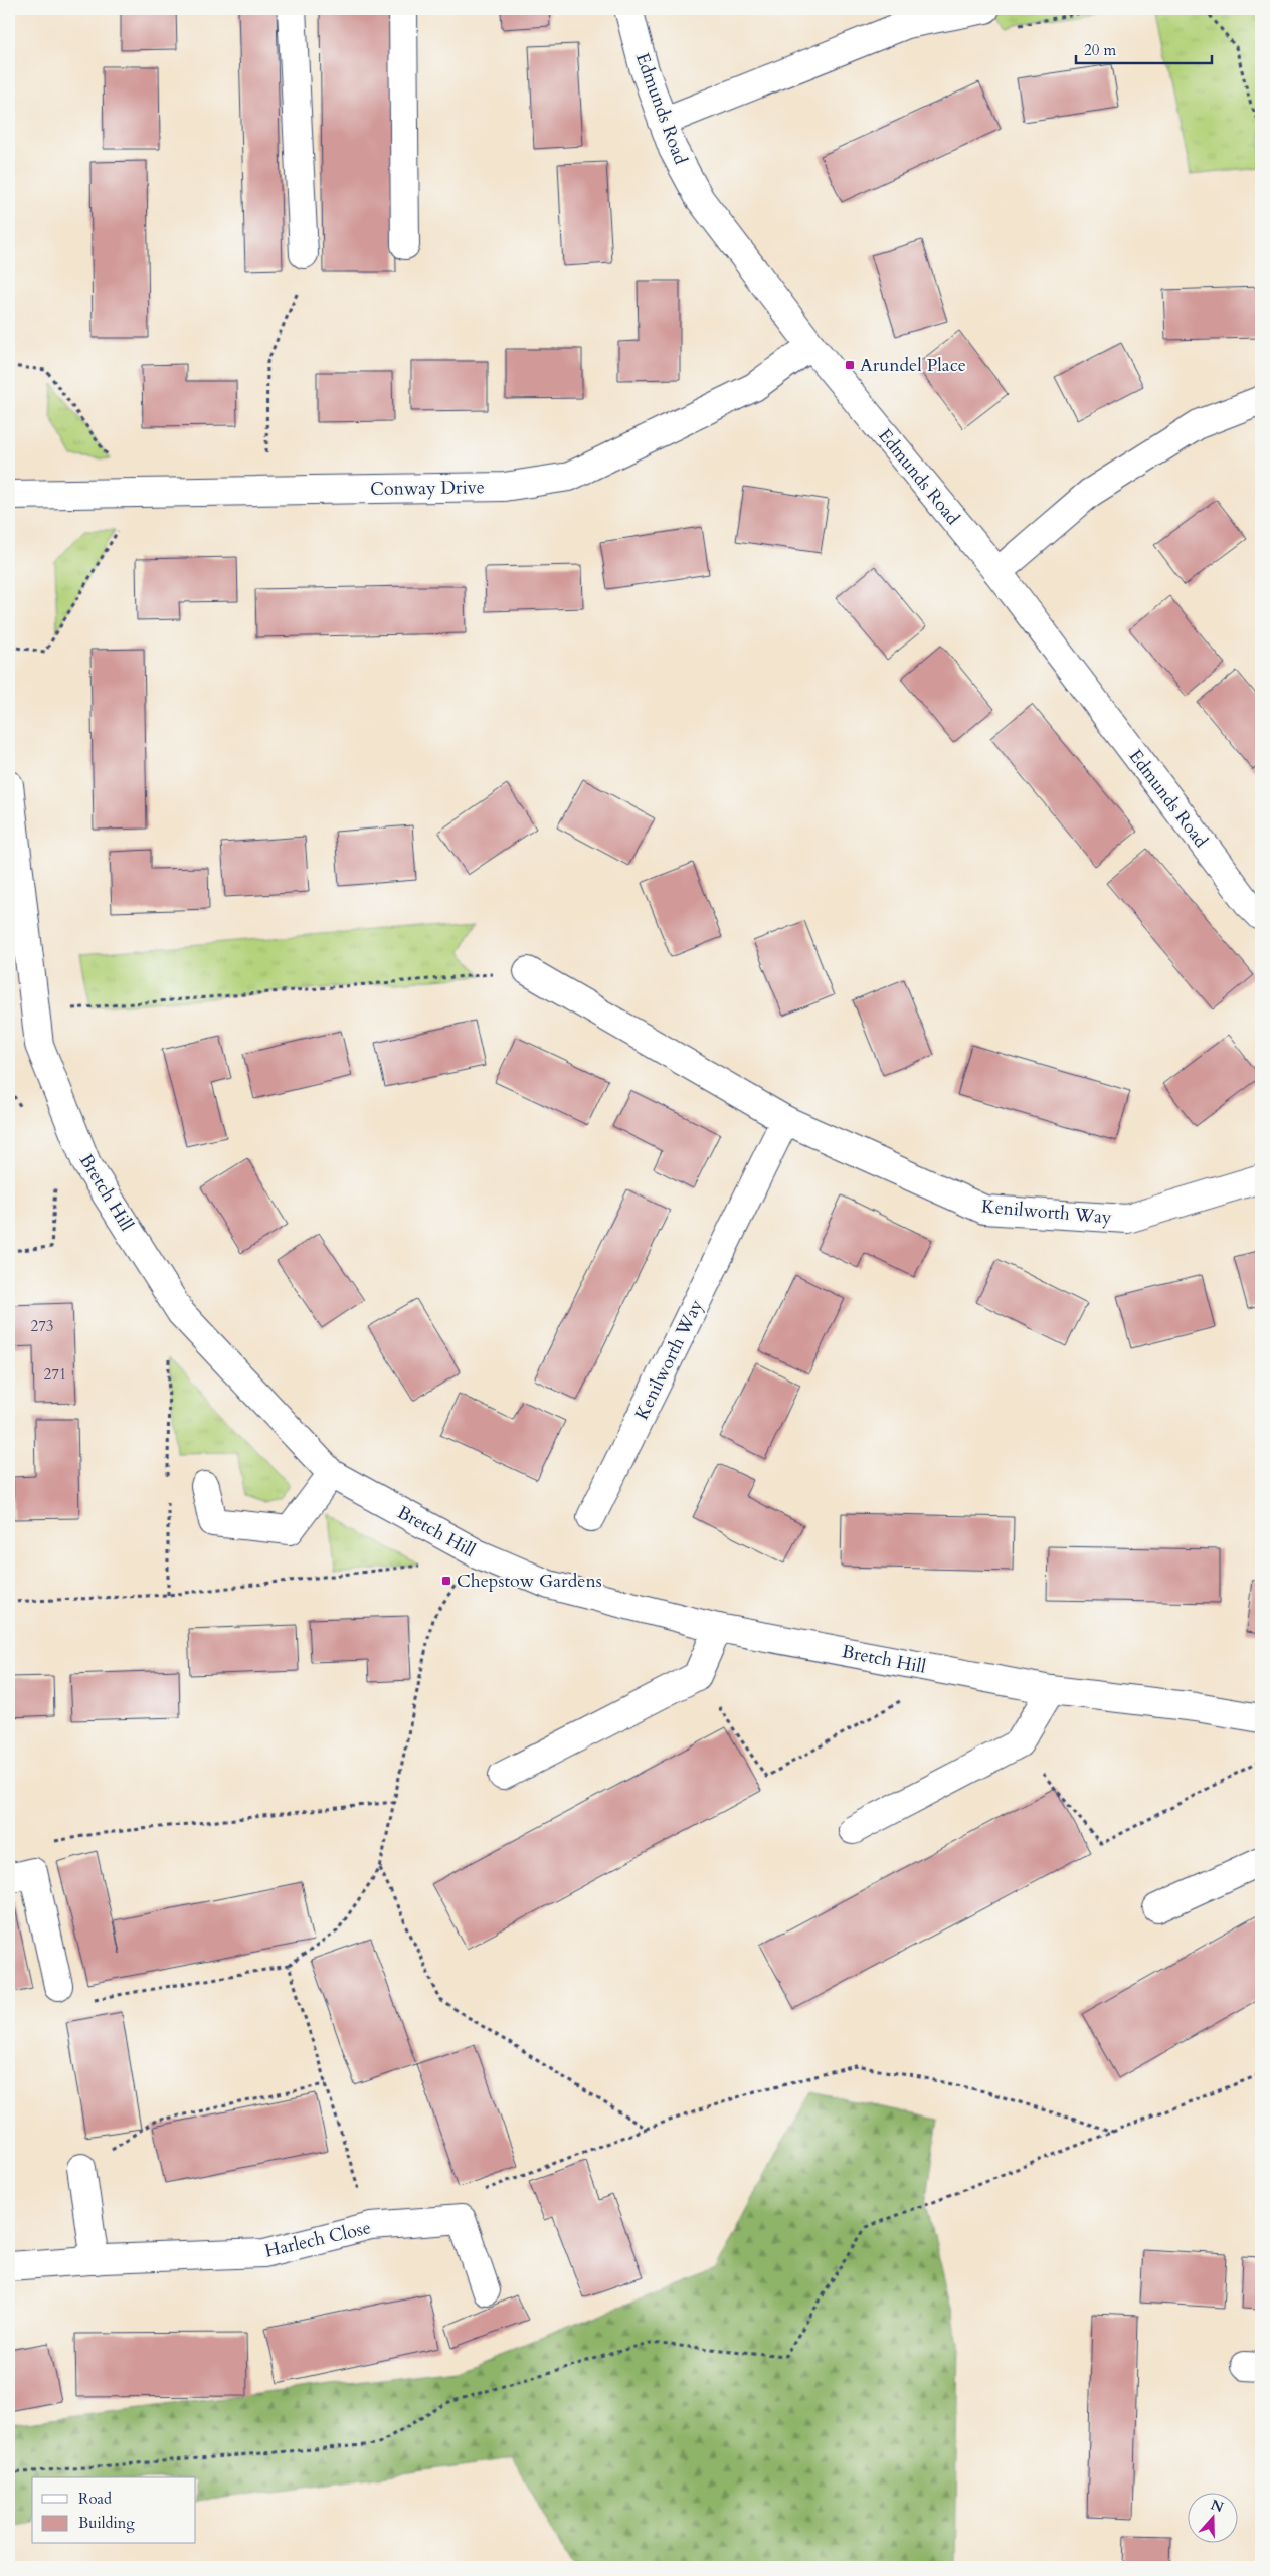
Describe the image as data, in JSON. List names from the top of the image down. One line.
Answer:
{"streets":{"street":["Edmunds Road","Conway Drive","Bretch Hill","Kenilworth Way","Harlech Close"]},"crossings":[["Edmunds Road","Conway Drive"]],"places":{"transit":["Arundel Place","Chepstow Gardens"]},"house_numbers":["273","271"],"legend":["Road","Building"],"scale_bar":"20 m","north":"top"}
